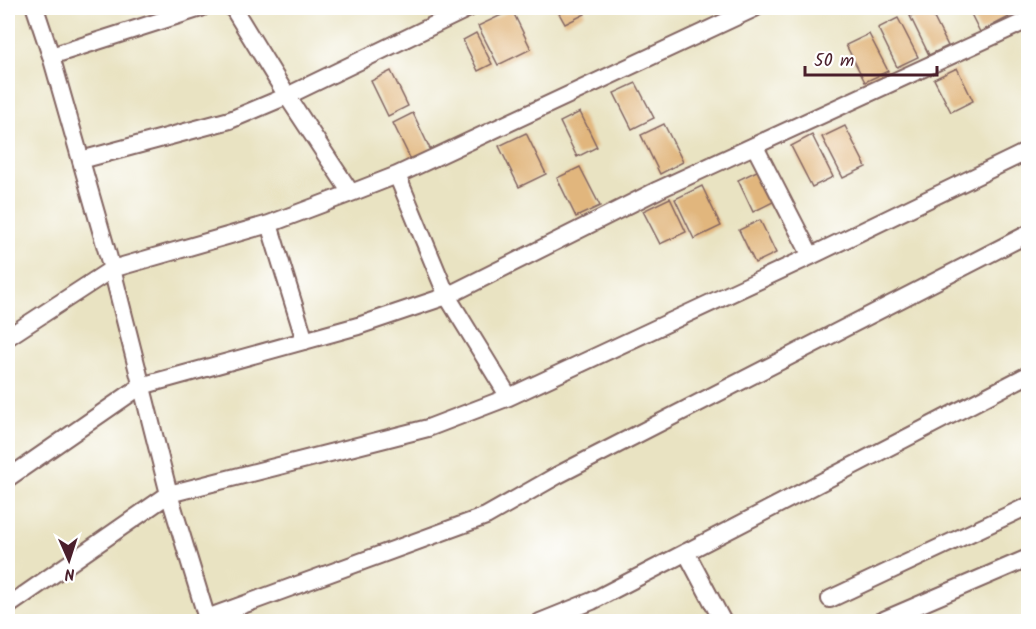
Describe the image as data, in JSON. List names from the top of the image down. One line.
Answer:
{"scale_bar":"50 m","north":"bottom"}
